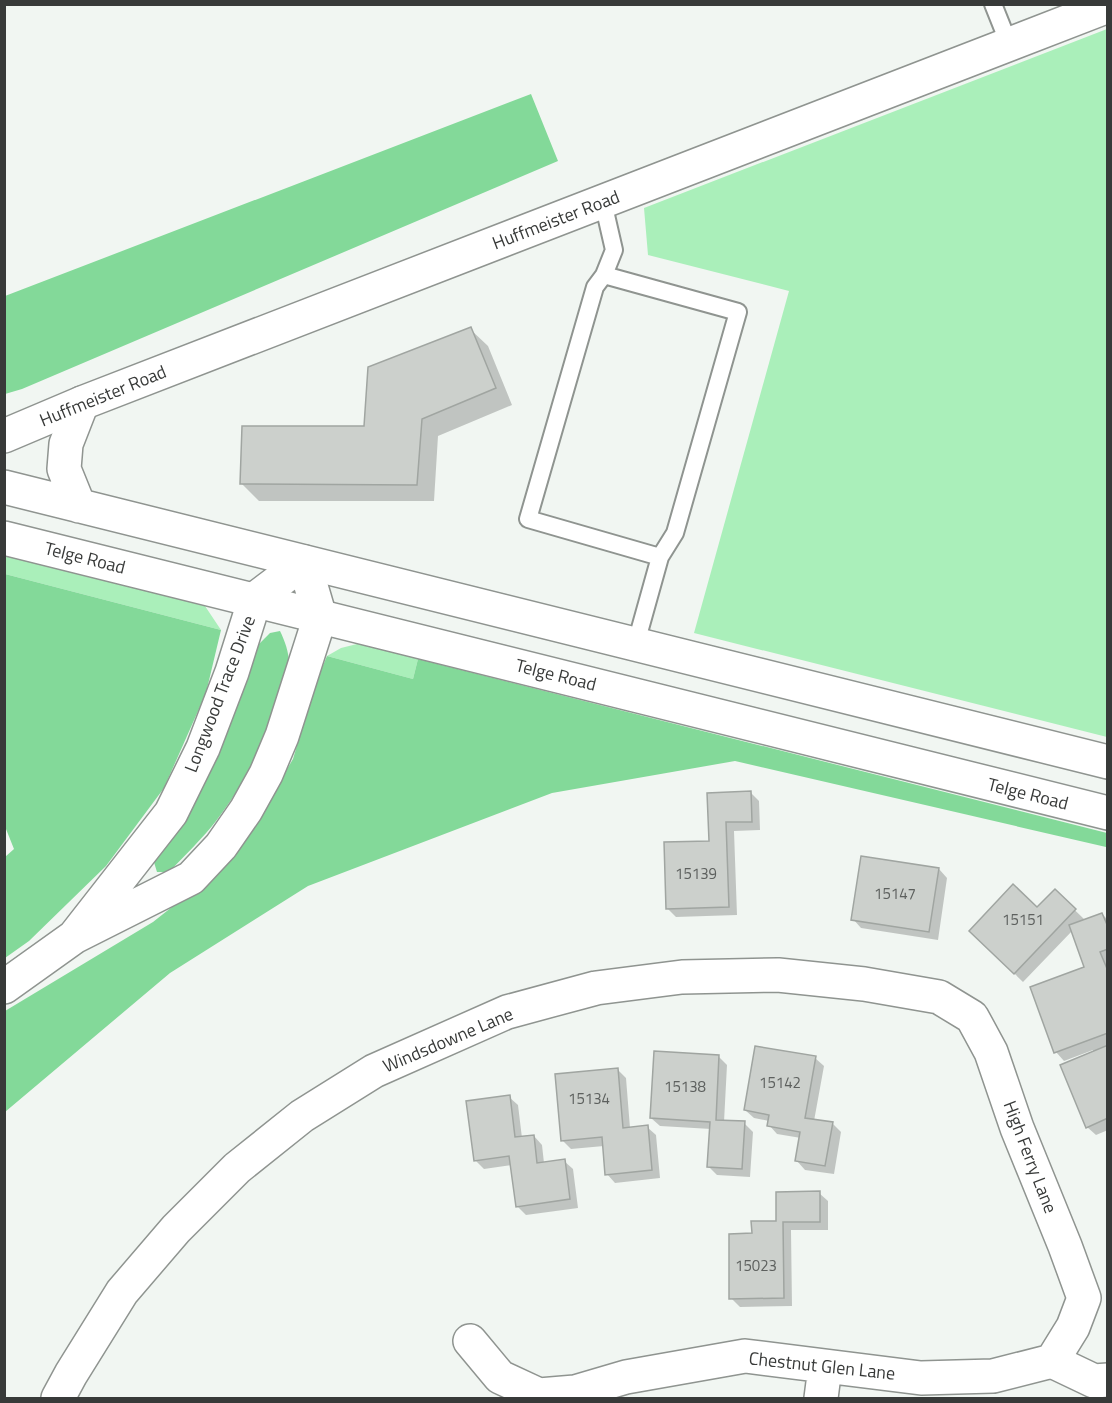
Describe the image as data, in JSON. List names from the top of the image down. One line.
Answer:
{"streets":{"street":["Huffmeister Road","Telge Road","Longwood Trace Drive","Windsdowne Lane","High Ferry Lane","Chestnut Glen Lane"]},"crossings":[["Telge Road","Longwood Trace Drive"],["Windsdowne Lane","High Ferry Lane"]],"house_numbers":["15139","15147","15151","15142","15138","15134","15023"]}
